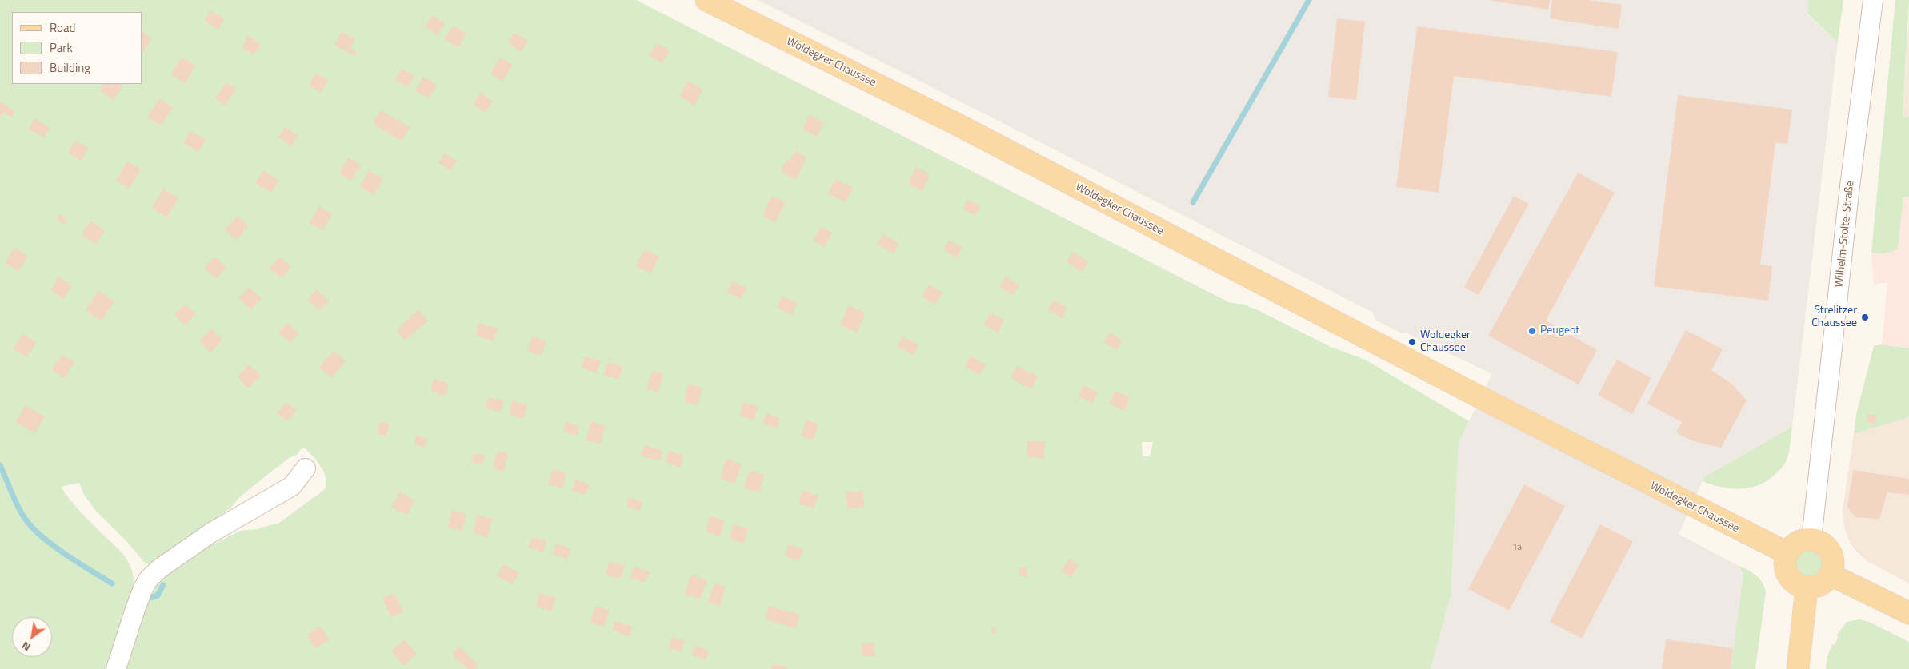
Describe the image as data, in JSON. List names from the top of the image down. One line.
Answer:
{"streets":{"main road":["Woldegker Chaussee"],"street":["Wilhelm-Stolte-Straße"]},"crossings":[["Woldegker Chaussee","Wilhelm-Stolte-Straße"]],"places":["Strelitzer Chaussee","Peugeot","Woldegker Chaussee"],"house_numbers":["1a"],"legend":["Road","Park","Building"],"north":"bottom left"}
